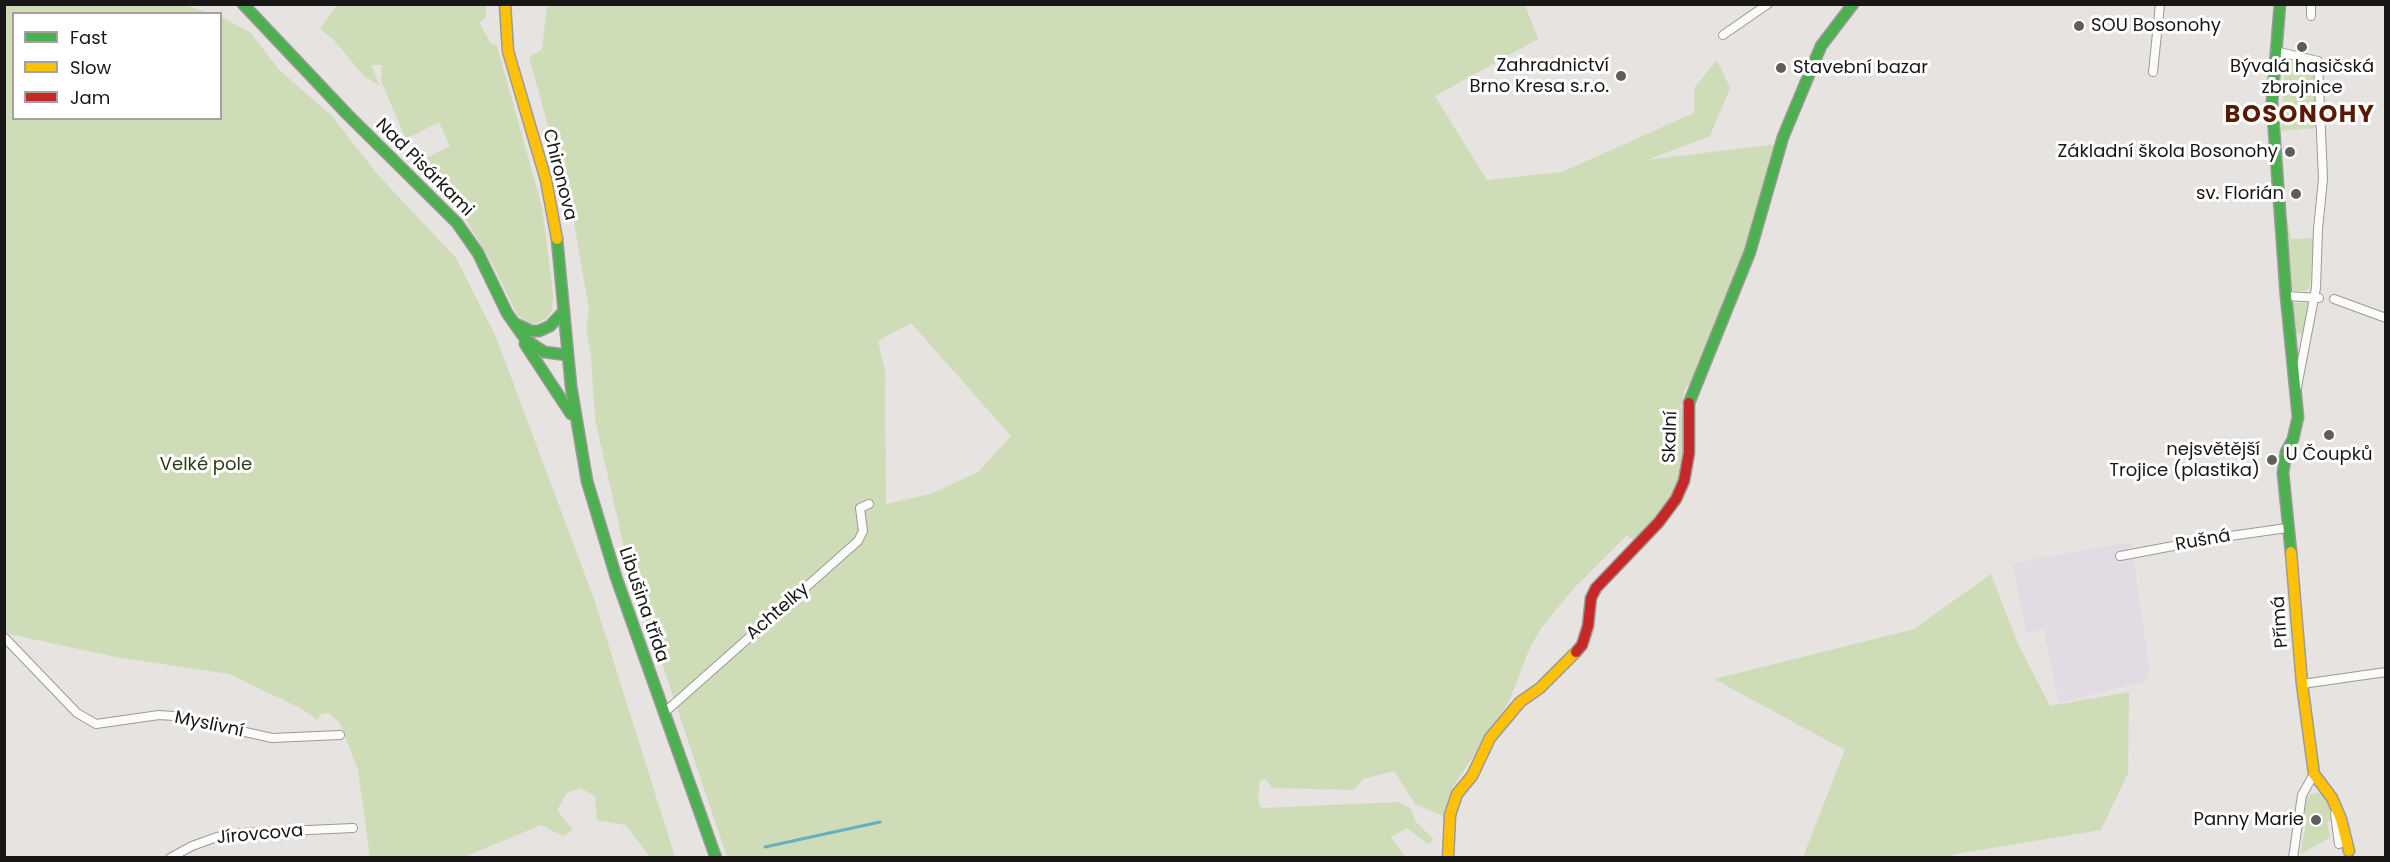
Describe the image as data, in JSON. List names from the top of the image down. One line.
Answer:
{"streets":{"street":["Nad Pisárkami","Chironova","Skalní","Rušná","Libušina třída","Achtelky","Přímá","Myslivní","Jírovcova"]},"crossings":[["Nad Pisárkami","Chironova"],["Nad Pisárkami","Libušina třída"],["Chironova","Libušina třída"],["Rušná","Přímá"],["Libušina třída","Achtelky"]],"districts":["BOSONOHY"],"parks":["Velké pole"],"places":["SOU Bosonohy","Bývalá hasičská zbrojnice","Stavební bazar","Zahradnictví Brno Kresa s.r.o.","Základní škola Bosonohy","sv. Florián","U Čoupků","nejsvětější Trojice (plastika)","Panny Marie"],"legend":["Fast","Slow","Jam"]}
